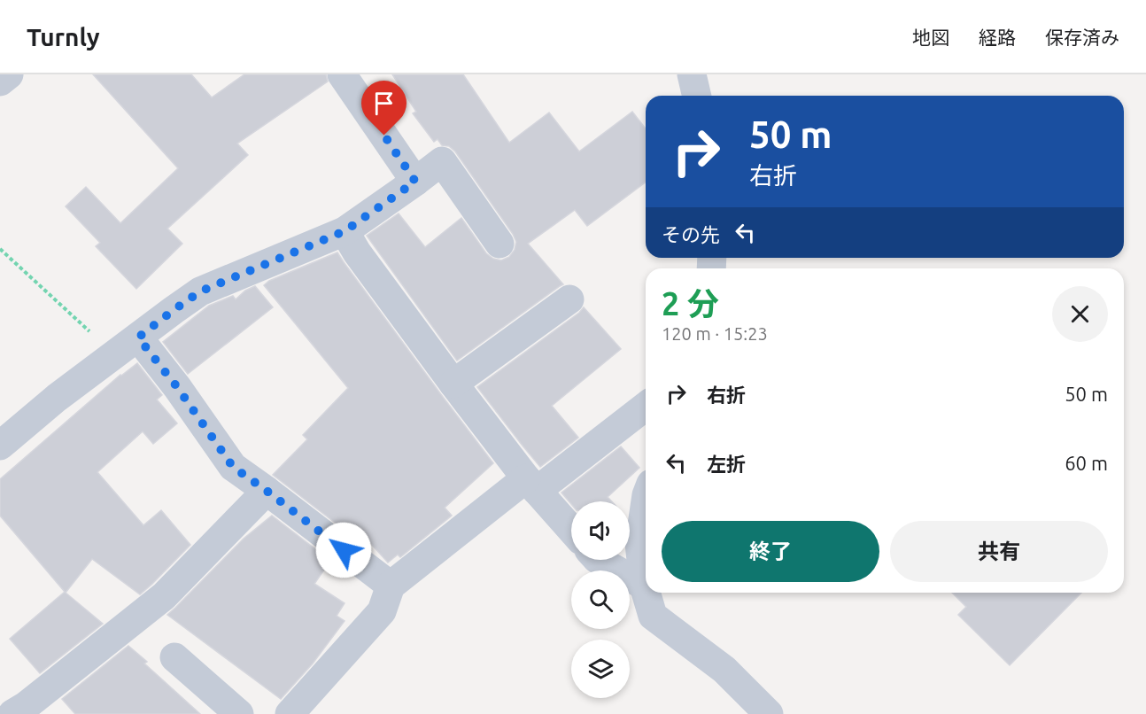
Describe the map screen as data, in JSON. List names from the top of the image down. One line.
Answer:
{"page":{"header":"Turnly","nav":["地図","経路","保存済み"],"turn":["50 m","右折"],"then":"その先","heading":["2 分","120 m · 15:23"],"list":[{"name":"右折","value":"50 m"},{"name":"左折","value":"60 m"}],"buttons":["終了","共有"]}}
